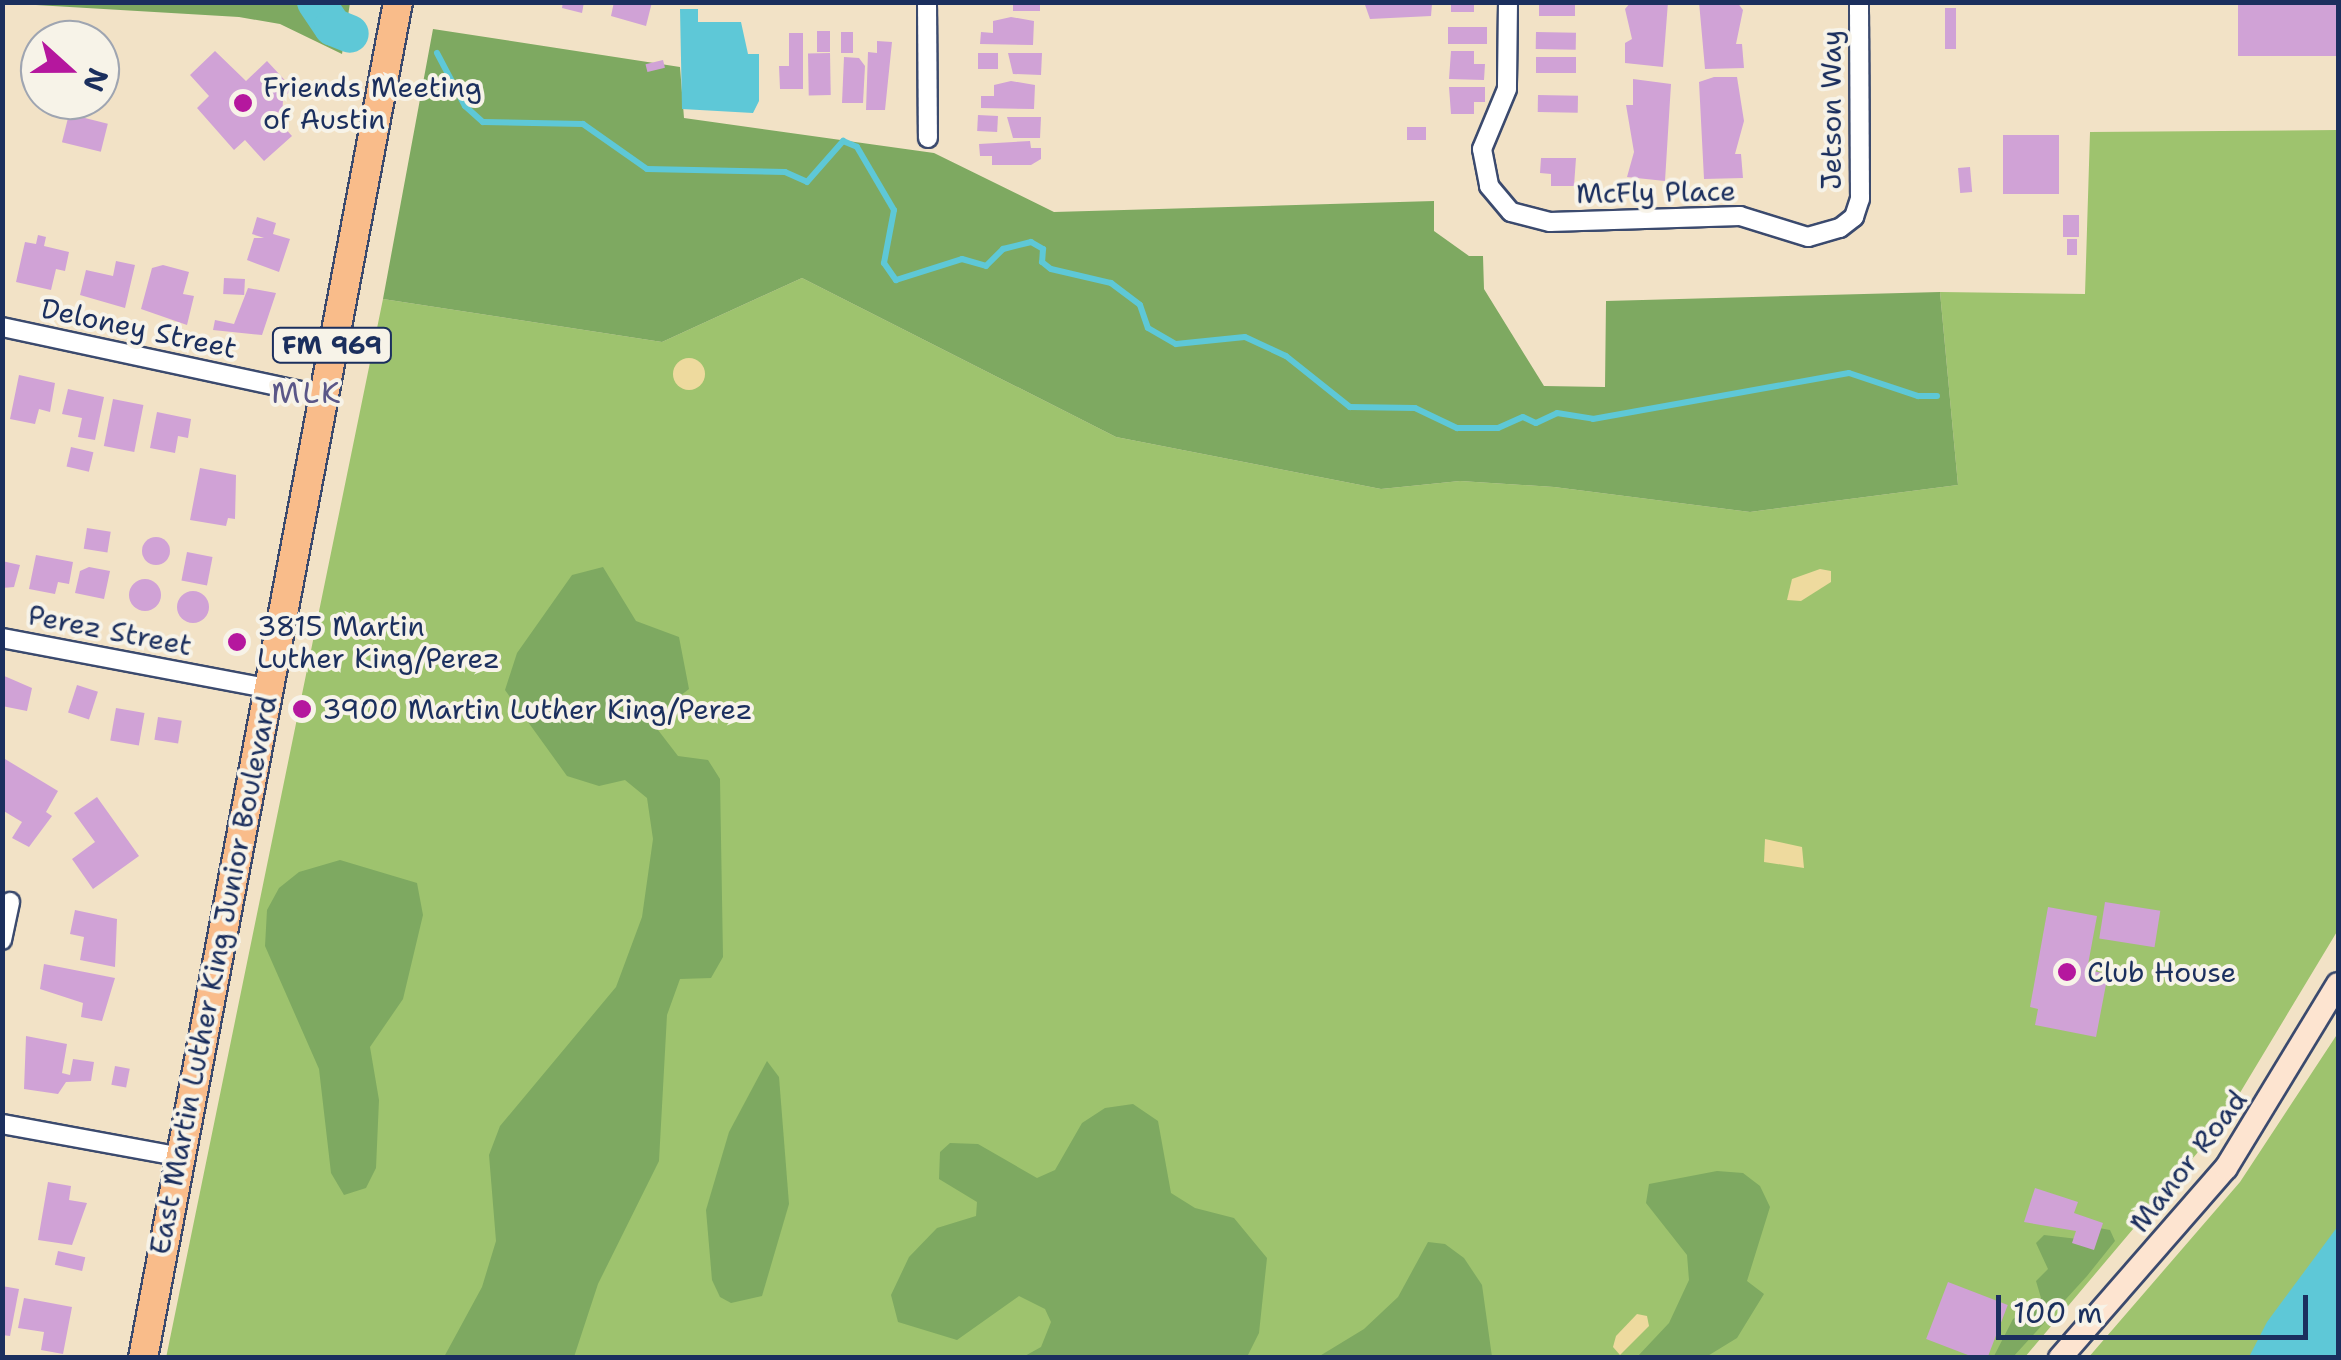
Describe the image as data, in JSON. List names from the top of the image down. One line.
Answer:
{"streets":{"main road":["FM 969","East Martin Luther King Junior Boulevard","Manor Road"],"street":["Jetson Way","McFly Place","Deloney Street","Perez Street"]},"crossings":[["Jetson Way","McFly Place"],["Deloney Street","East Martin Luther King Junior Boulevard"],["Perez Street","East Martin Luther King Junior Boulevard"]],"districts":["MLK"],"places":["Friends Meeting of Austin","3815 Martin Luther King/Perez","3900 Martin Luther King/Perez","Club House"],"scale_bar":"100 m","north":"right"}
